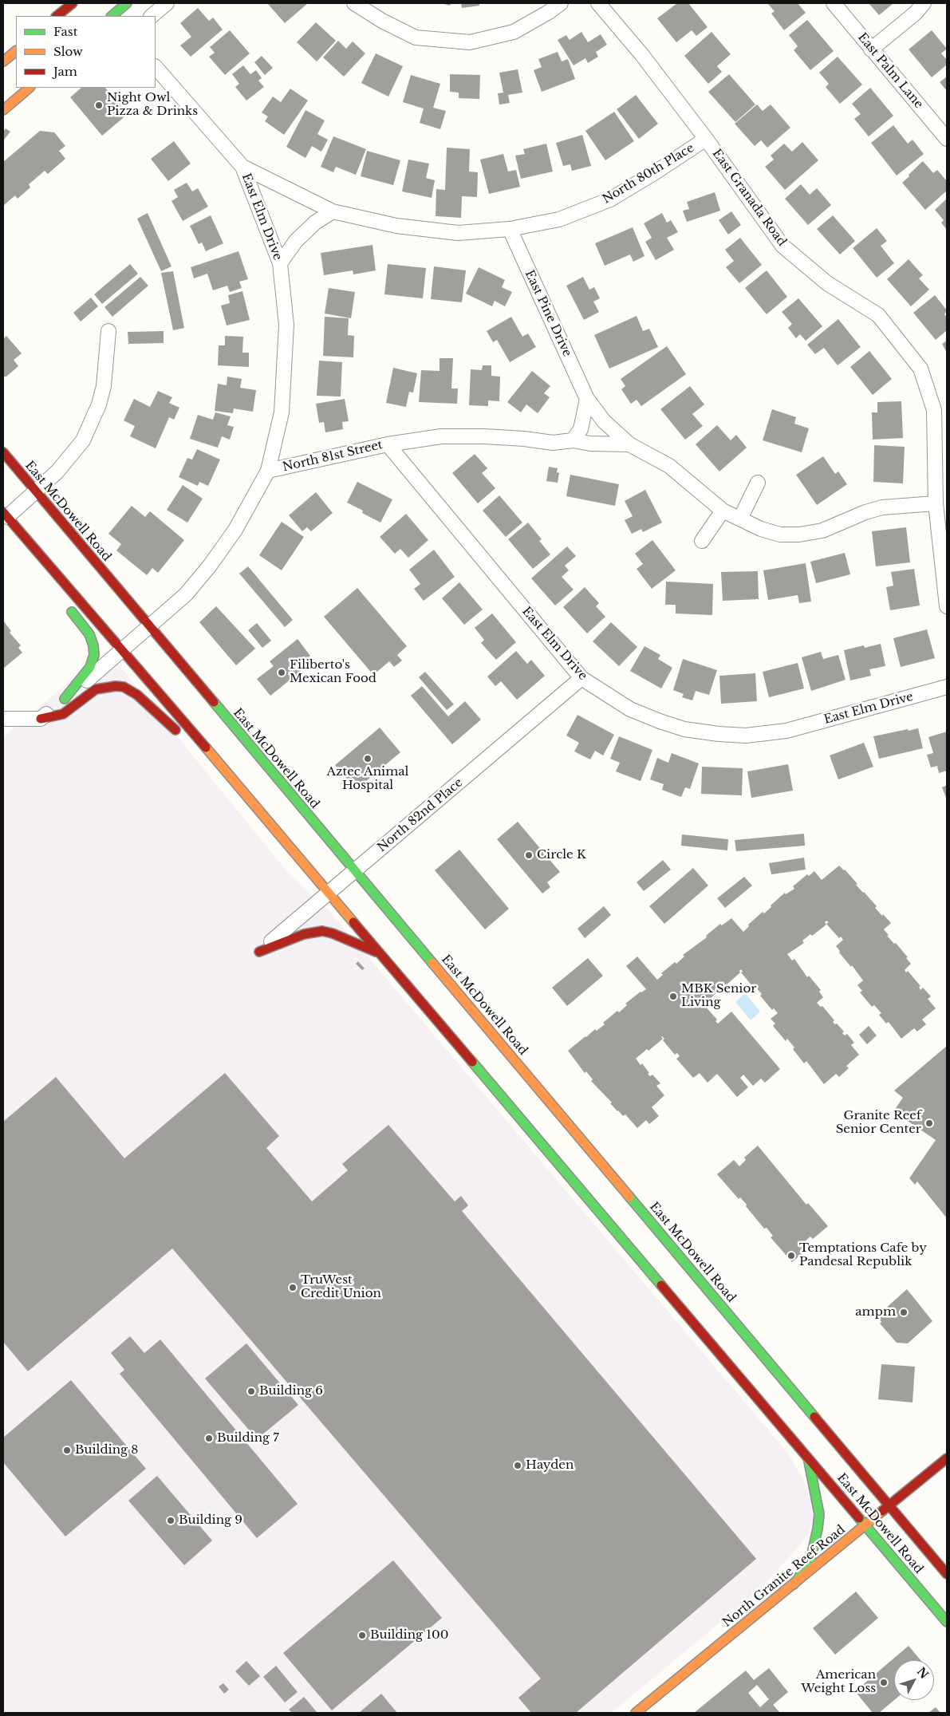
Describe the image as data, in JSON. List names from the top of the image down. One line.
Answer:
{"streets":{"main road":["East McDowell Road","North Granite Reef Road"],"street":["East Palm Lane","North 80th Place","East Granada Road","East Elm Drive","East Pine Drive","North 81st Street","North 82nd Place"]},"crossings":[["North 80th Place","East Granada Road"],["North 80th Place","East Elm Drive"],["North 80th Place","East Pine Drive"],["East Granada Road","East Pine Drive"],["East Elm Drive","North 81st Street"],["East Elm Drive","North 82nd Place"],["East Pine Drive","North 81st Street"],["North 81st Street","East McDowell Road"],["East McDowell Road","North 82nd Place"],["East McDowell Road","North Granite Reef Road"]],"places":["Night Owl Pizza & Drinks","Filiberto's Mexican Food","Aztec Animal Hospital","Circle K","MBK Senior Living","Granite Reef Senior Center","Temptations Cafe by Pandesal Republik","TruWest Credit Union","ampm","Building 6","Building 7","Building 8","Hayden","Building 9","Building 100","American Weight Loss"],"legend":["Fast","Slow","Jam"],"north":"top right"}
